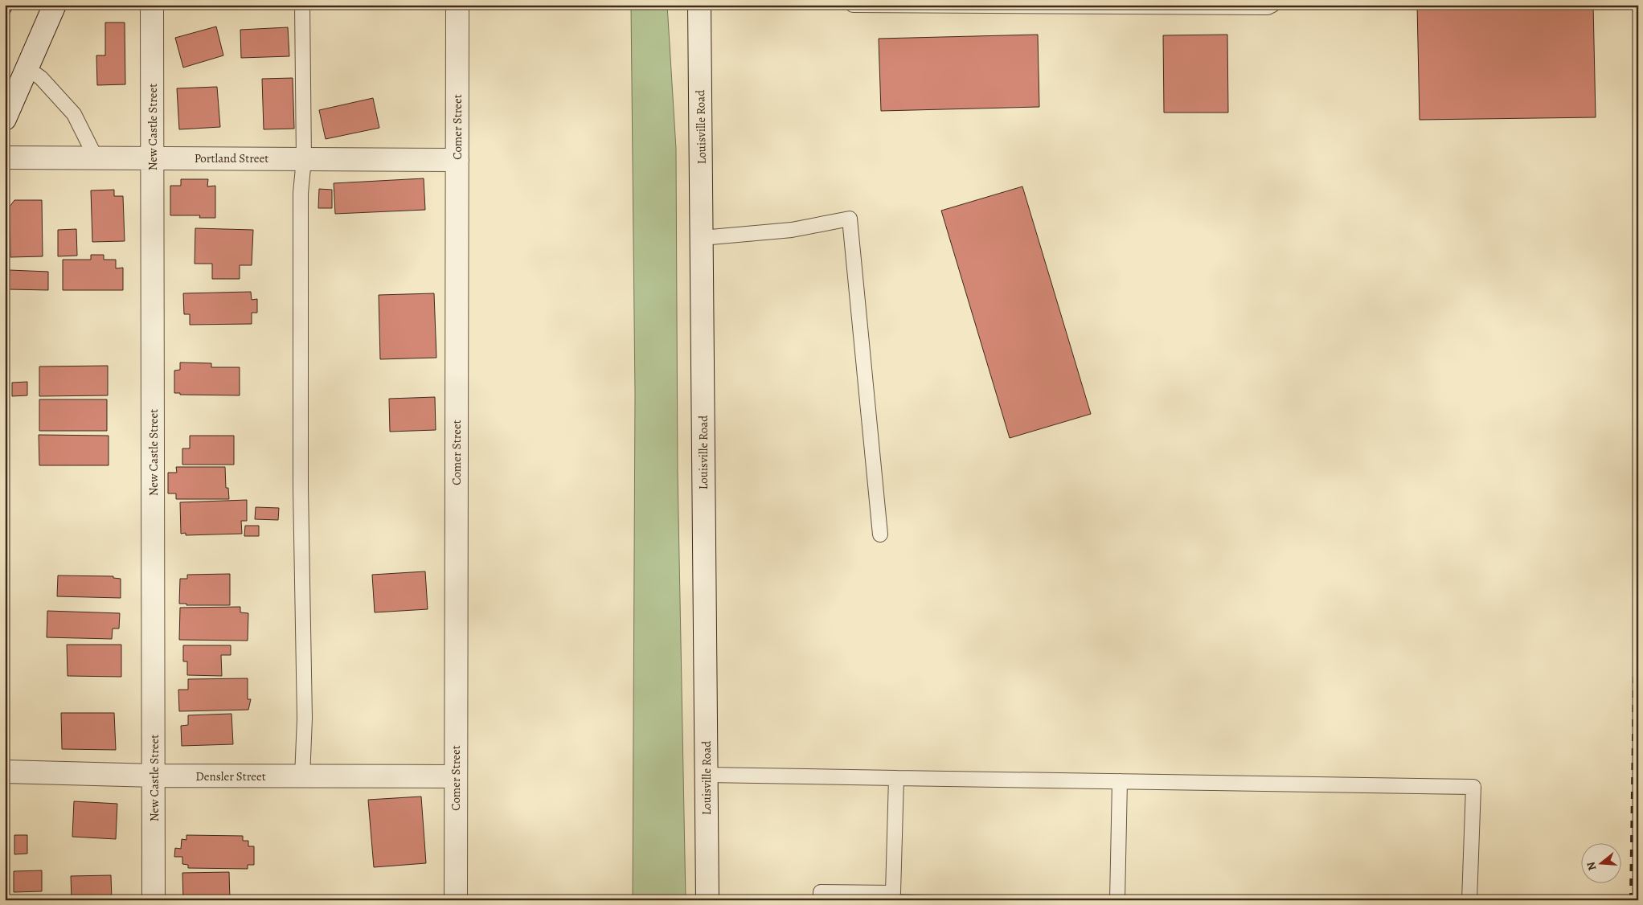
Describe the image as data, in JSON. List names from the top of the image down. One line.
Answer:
{"streets":{"street":["New Castle Street","Comer Street","Louisville Road","Portland Street","Densler Street"]},"crossings":[["New Castle Street","Portland Street"],["New Castle Street","Densler Street"],["Comer Street","Portland Street"],["Comer Street","Densler Street"]],"north":"left"}
